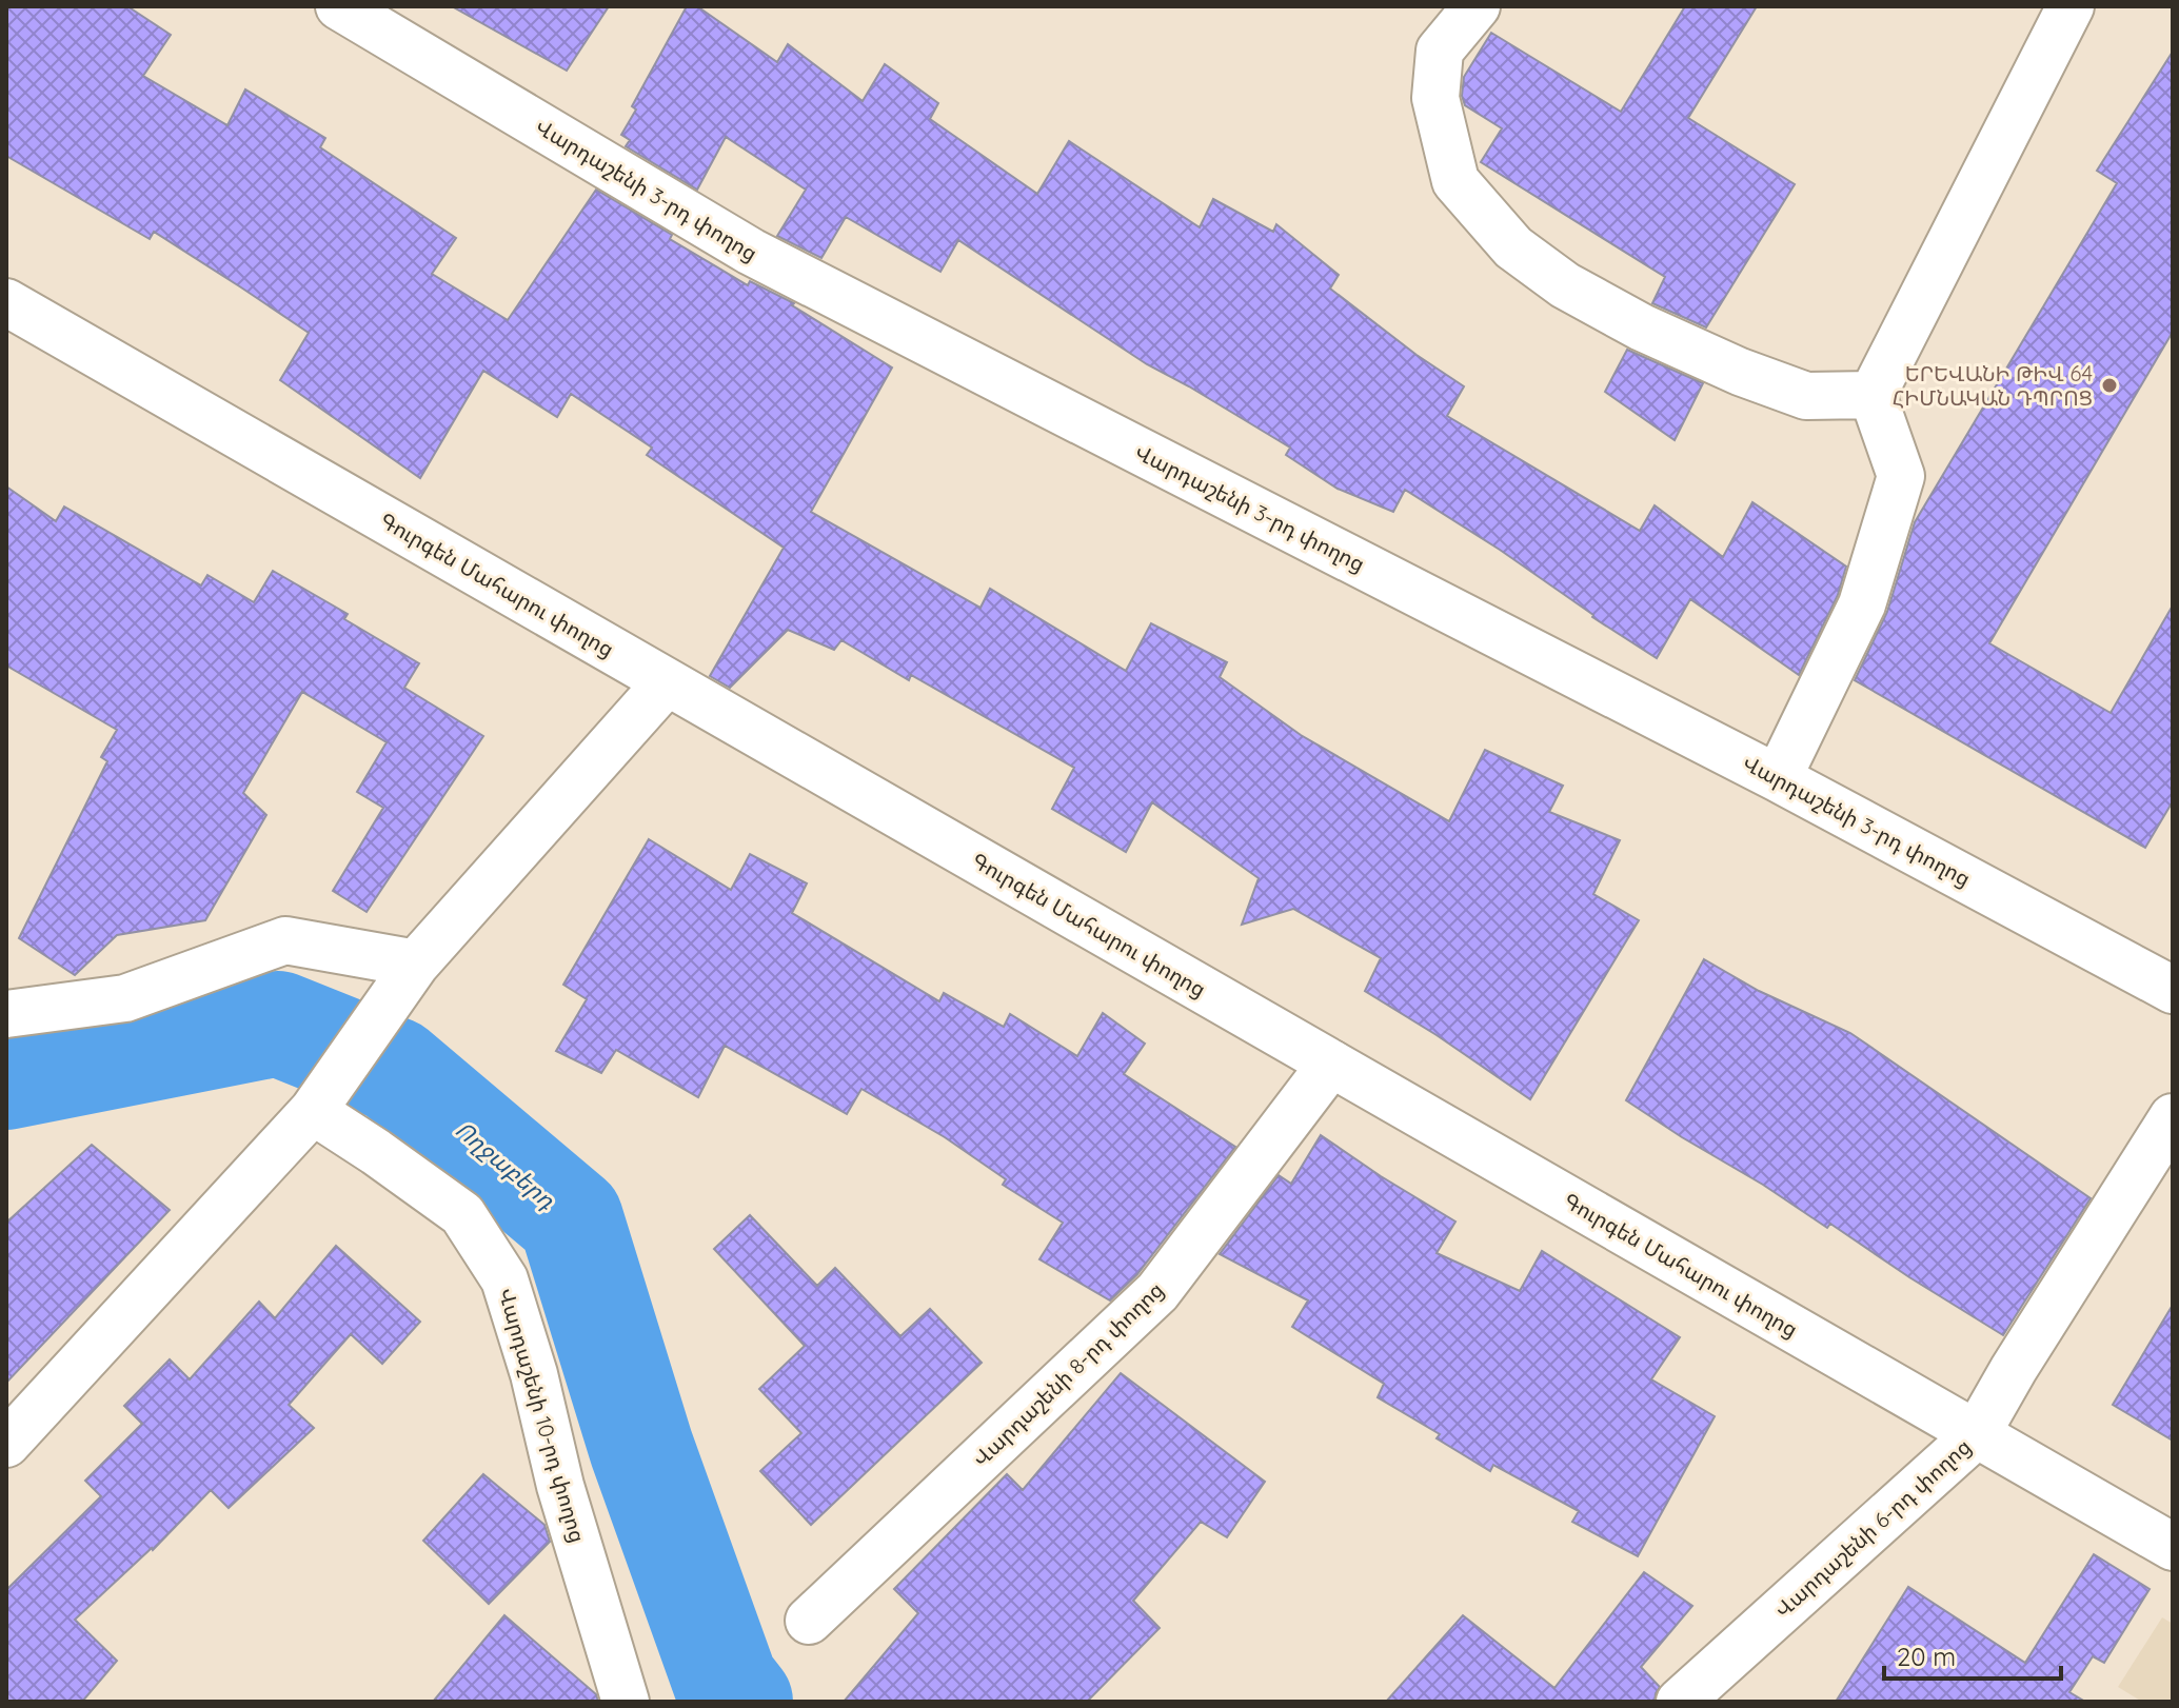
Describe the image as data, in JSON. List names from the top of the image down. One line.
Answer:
{"streets":{"street":["Վարդաշենի 3-րդ փողոց","Գուրգեն Մահարու փողոց","Վարդաշենի 8-րդ փողոց","Վարդաշենի 10-րդ փողոց","Վարդաշենի 6-րդ փողոց"]},"crossings":[["Գուրգեն Մահարու փողոց","Վարդաշենի 8-րդ փողոց"],["Գուրգեն Մահարու փողոց","Վարդաշենի 6-րդ փողոց"]],"water":["Ողջաբերդ"],"places":["ԵՐԵՎԱՆԻ ԹԻՎ 64 ՀԻՄՆԱԿԱՆ ԴՊՐՈՑ"],"scale_bar":"20 m"}
